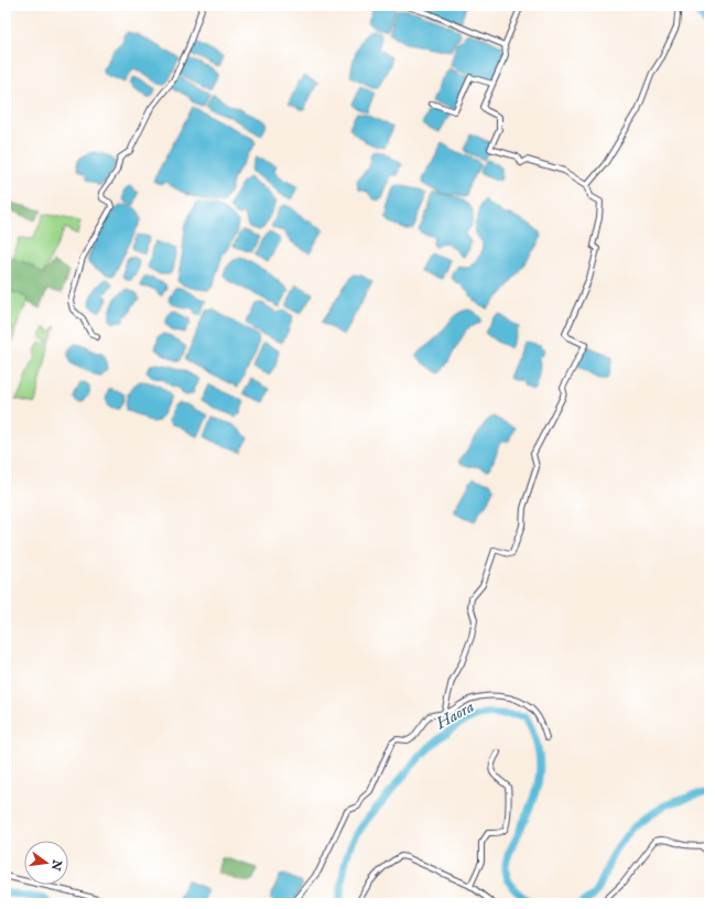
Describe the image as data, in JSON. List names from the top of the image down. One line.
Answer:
{"water":["Haora"],"north":"right"}
